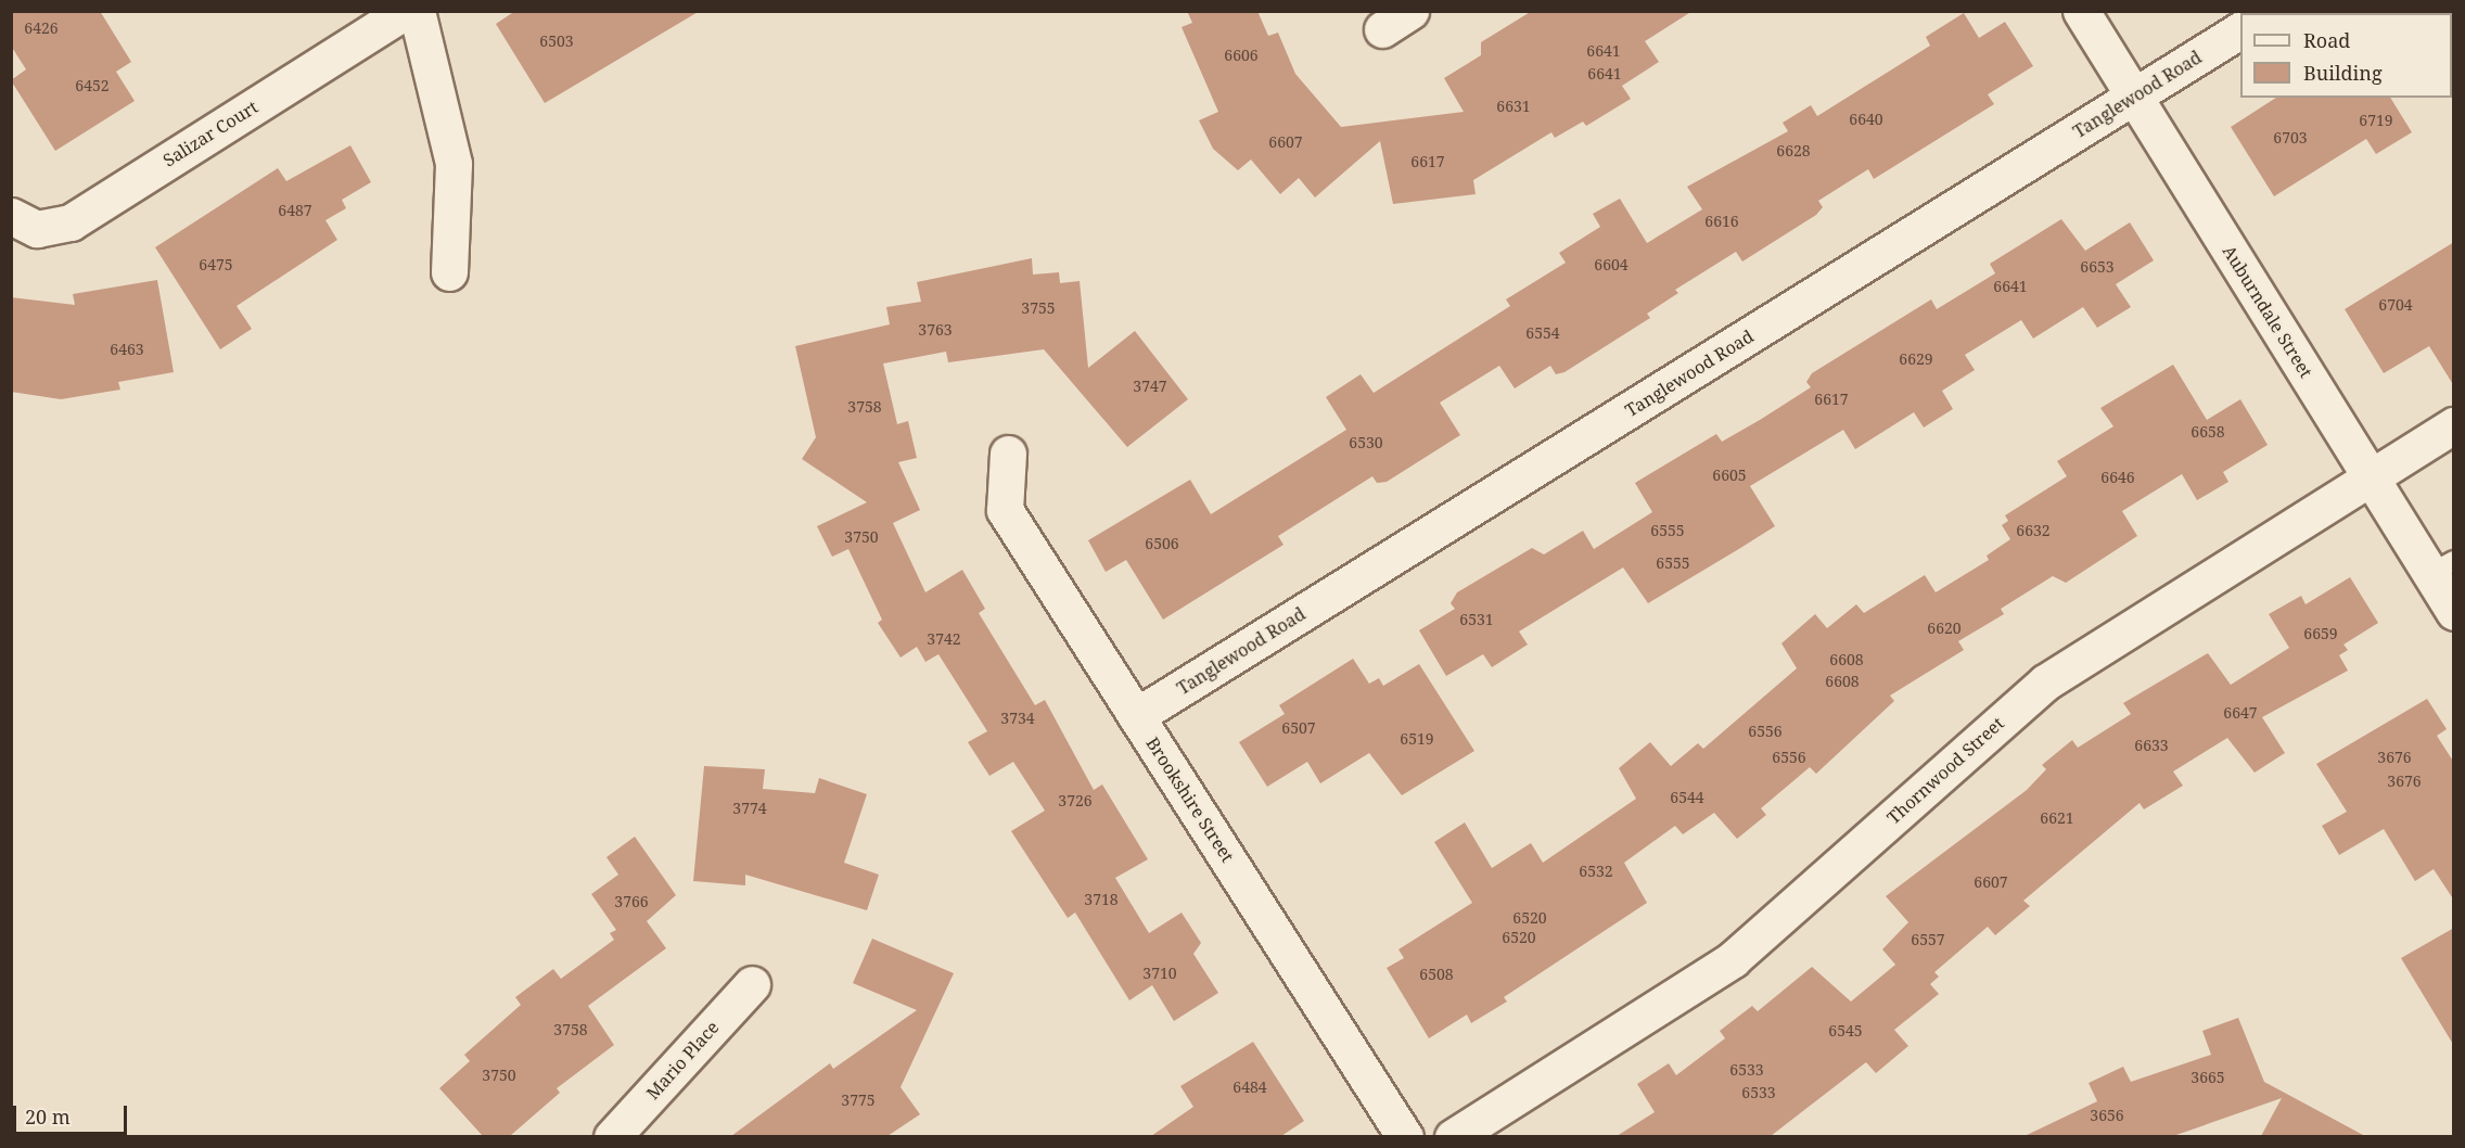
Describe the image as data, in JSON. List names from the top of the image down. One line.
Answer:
{"streets":{"street":["Tanglewood Road","Salizar Court","Auburndale Street","Thornwood Street","Brookshire Street","Mario Place"]},"crossings":[["Tanglewood Road","Auburndale Street"],["Tanglewood Road","Brookshire Street"],["Auburndale Street","Thornwood Street"]],"house_numbers":["6426","6503","6641","6606","6641","6452","6631","6640","6719","6703","6607","6628","6617","6487","6616","6475","6604","6653","6641","6704","3755","3763","6554","6463","6629","3747","6617","3758","6658","6530","6605","6646","6555","6632","3750","6506","6555","6531","6620","6659","3742","6608","6608","6647","3734","6507","6556","6519","6633","6556","3676","3676","6544","3726","3774","6621","6532","6607","3718","3766","6520","6520","6557","3710","6508","3758","6545","6533","3750","3665","6484","6533","3775","3656"],"legend":["Road","Building"],"scale_bar":"20 m"}
